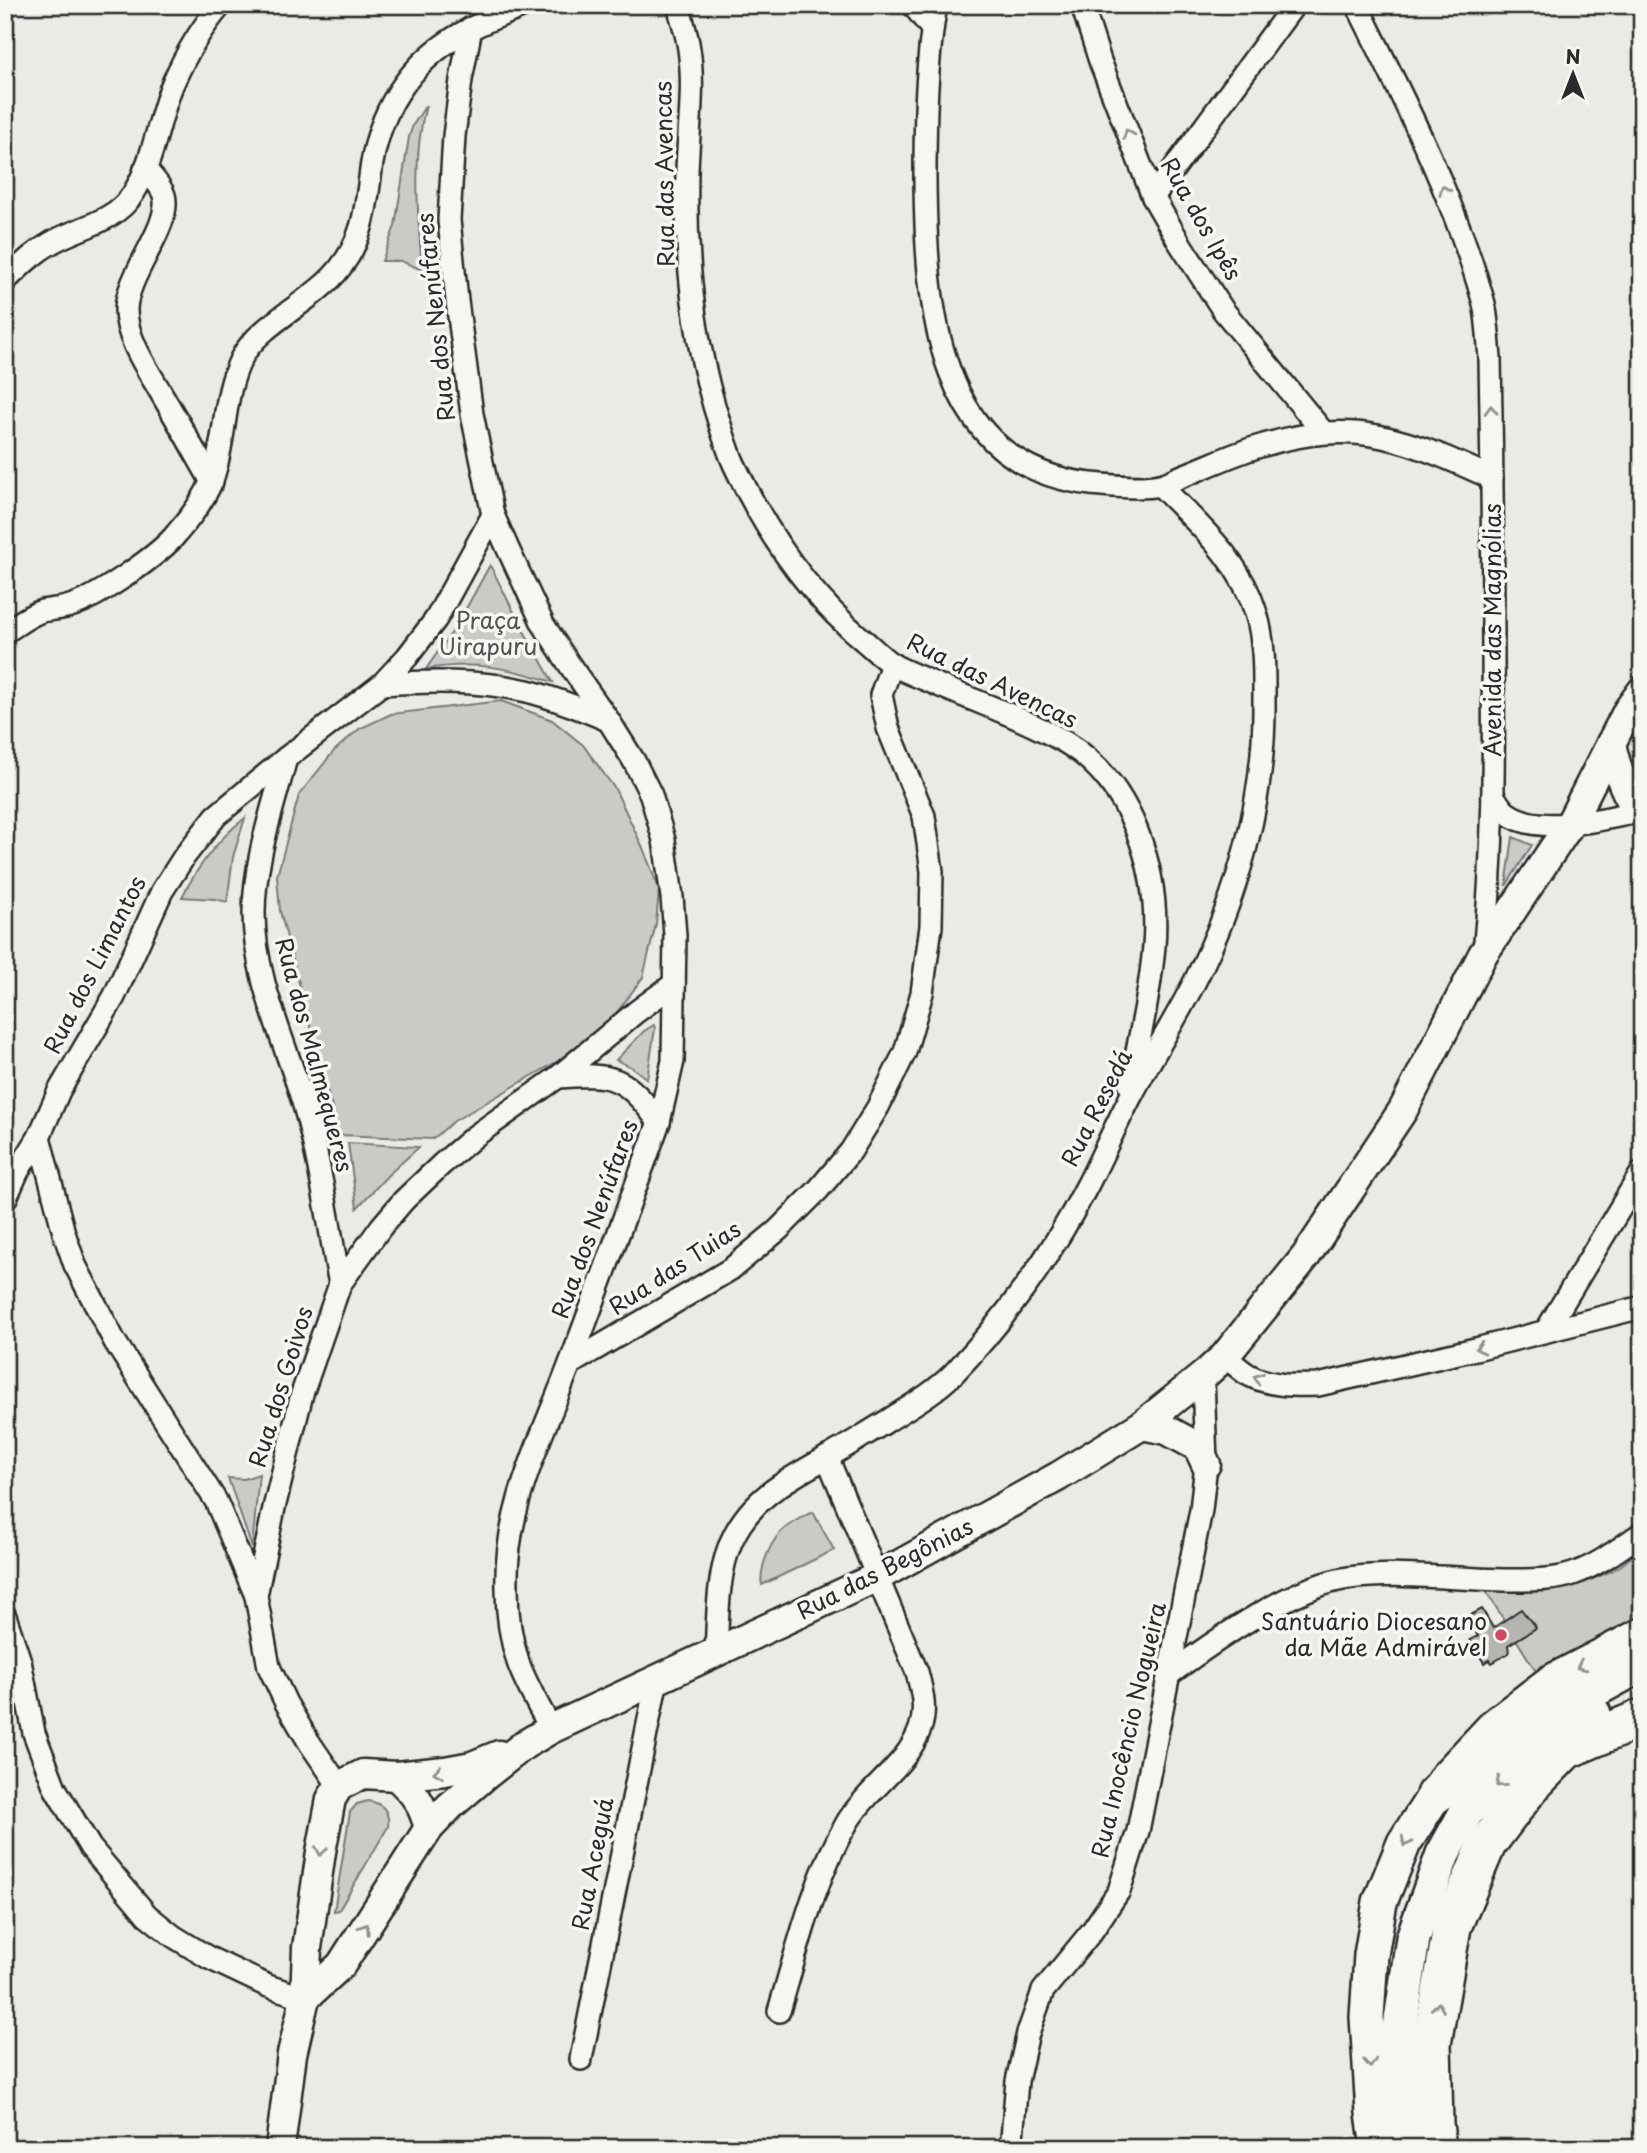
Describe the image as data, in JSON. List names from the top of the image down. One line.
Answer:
{"streets":{"main road":["Avenida das Magnólias","Rua das Begônias"],"street":["Rua das Avencas","Rua dos Ipês","Rua dos Nenúfares","Rua dos Limantos","Rua dos Malmequeres","Rua Resedá","Rua das Tuias","Rua dos Goivos","Rua Inocêncio Nogueira","Rua Aceguá"]},"crossings":[["Rua das Avencas","Rua Resedá"],["Rua das Avencas","Rua das Tuias"],["Rua dos Ipês","Avenida das Magnólias"],["Rua dos Nenúfares","Rua dos Limantos"],["Rua dos Nenúfares","Rua das Tuias"],["Rua dos Nenúfares","Rua dos Goivos"],["Rua dos Nenúfares","Rua das Begônias"],["Avenida das Magnólias","Rua Resedá"],["Avenida das Magnólias","Rua das Begônias"],["Rua dos Limantos","Rua dos Malmequeres"],["Rua dos Malmequeres","Rua dos Goivos"],["Rua Resedá","Rua das Begônias"],["Rua dos Goivos","Rua das Begônias"],["Rua das Begônias","Rua Inocêncio Nogueira"],["Rua das Begônias","Rua Aceguá"]],"one_way":["Rua dos Ipês"],"parks":["Praça Uirapuru"],"places":["Santuário Diocesano da Mãe Admirável"],"north":"top"}
